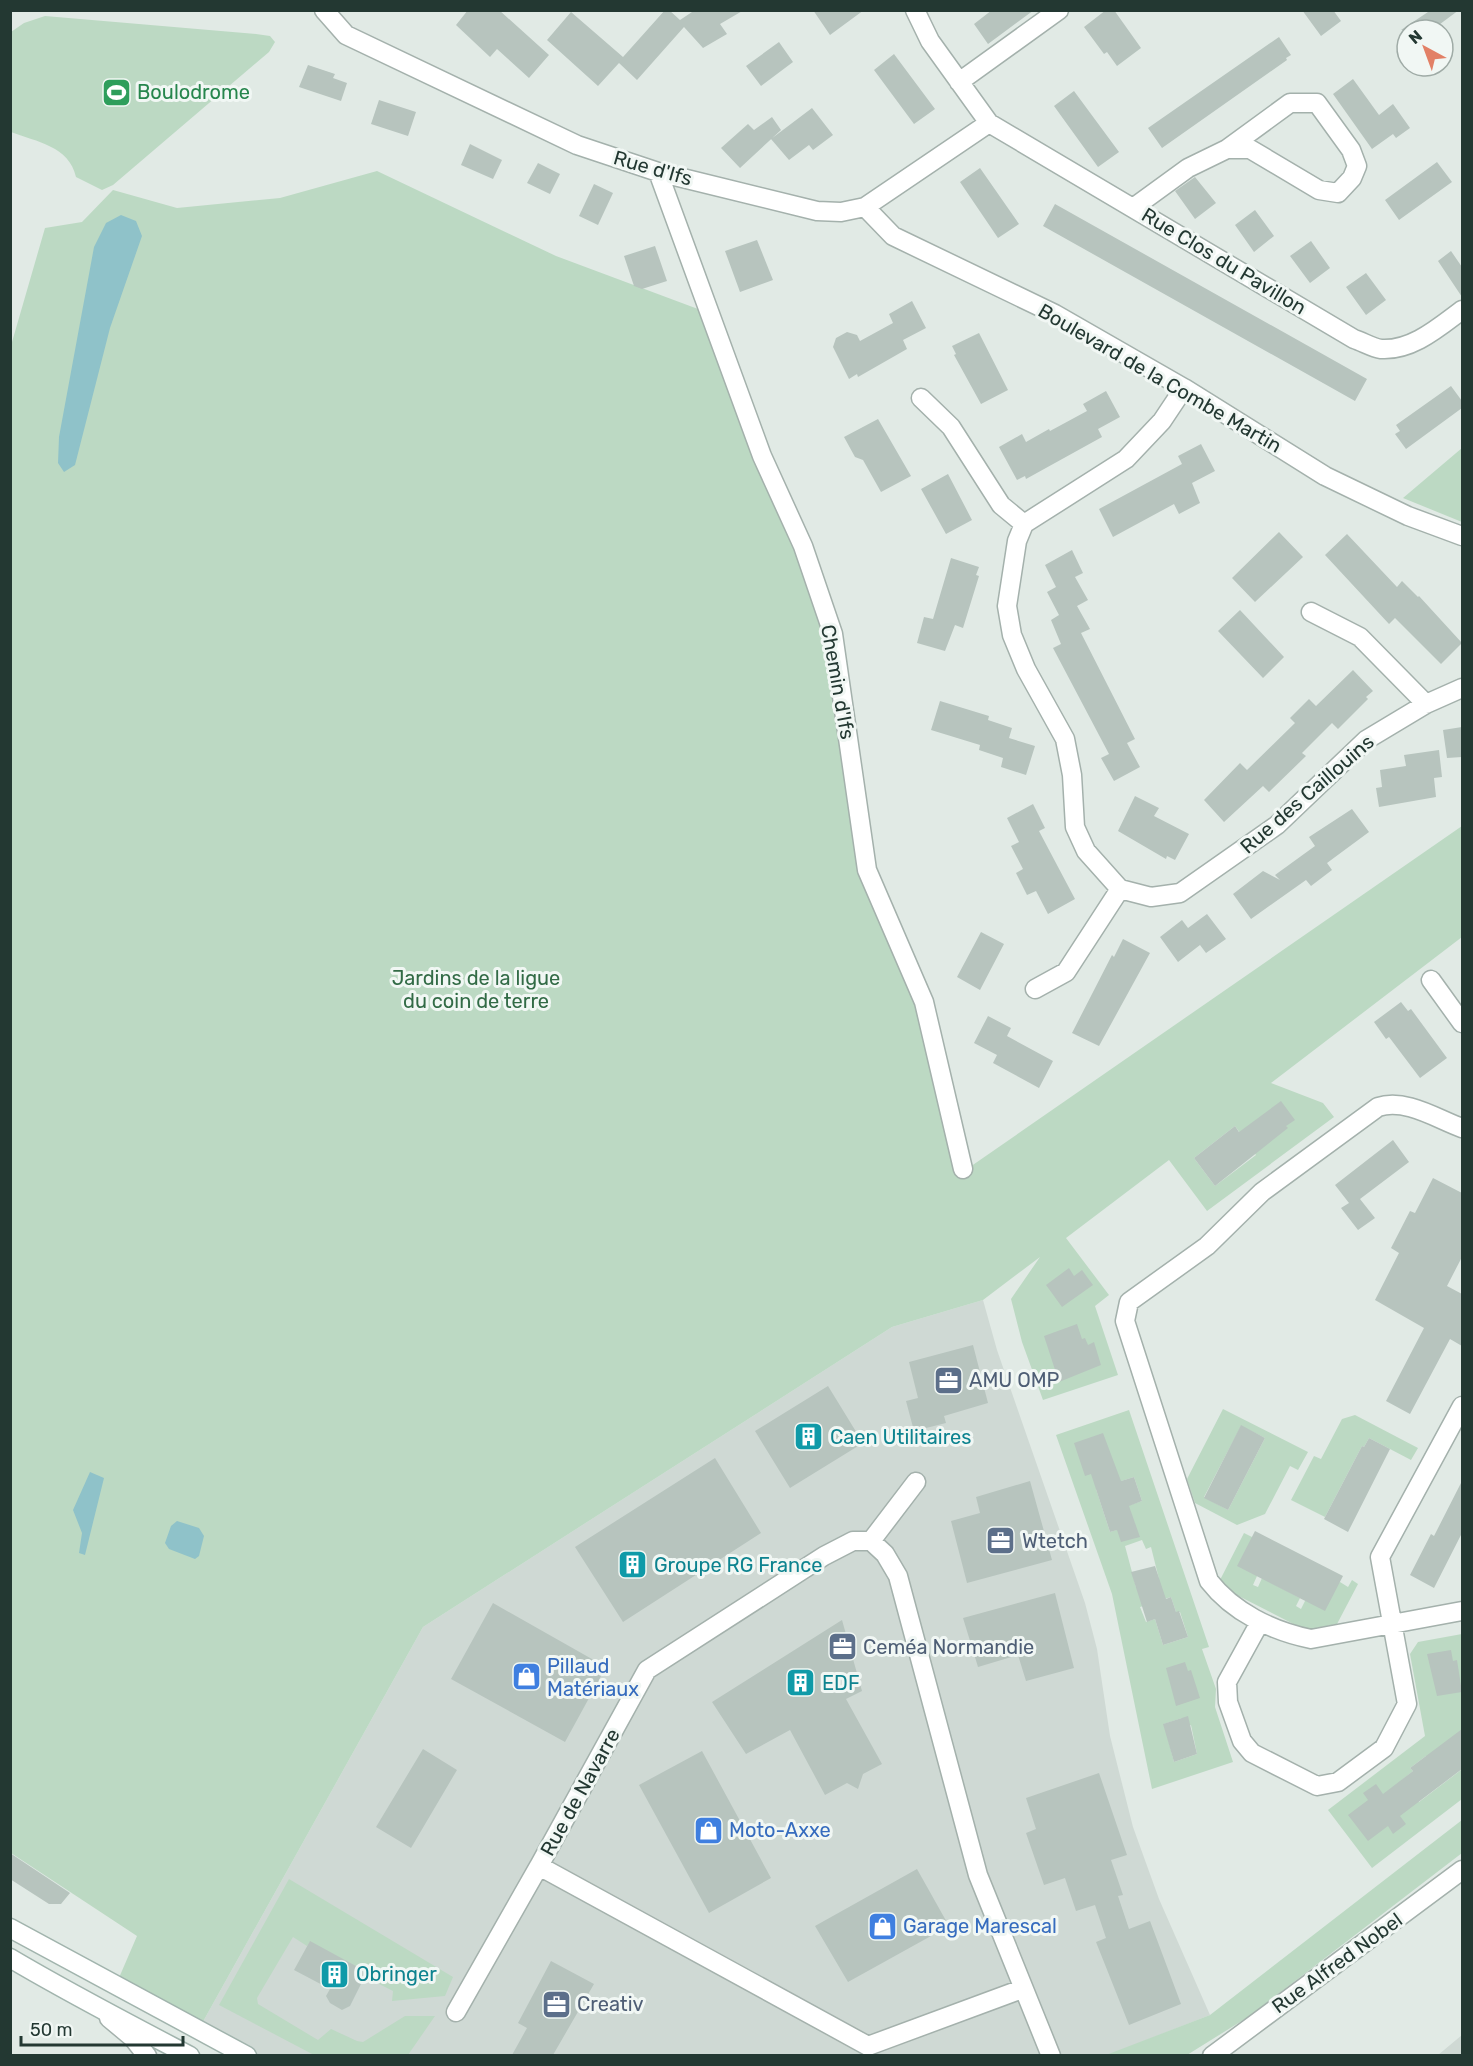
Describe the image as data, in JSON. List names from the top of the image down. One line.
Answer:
{"streets":{"street":["Rue d'Ifs","Rue Clos du Pavillon","Boulevard de la Combe Martin","Chemin d'Ifs","Rue des Caillouins","Rue de Navarre","Rue Alfred Nobel"]},"crossings":[["Rue d'Ifs","Rue Clos du Pavillon"],["Rue d'Ifs","Boulevard de la Combe Martin"],["Rue d'Ifs","Chemin d'Ifs"]],"parks":["Jardins de la ligue du coin de terre"],"places":{"sports":["Boulodrome"],"office":["AMU OMP","Wtetch","Ceméa Normandie","Creativ"],"building":["Caen Utilitaires","Groupe RG France","EDF","Obringer"],"shop":["Pillaud Matériaux","Moto-Axxe","Garage Marescal"]},"scale_bar":"50 m","north":"top left"}
